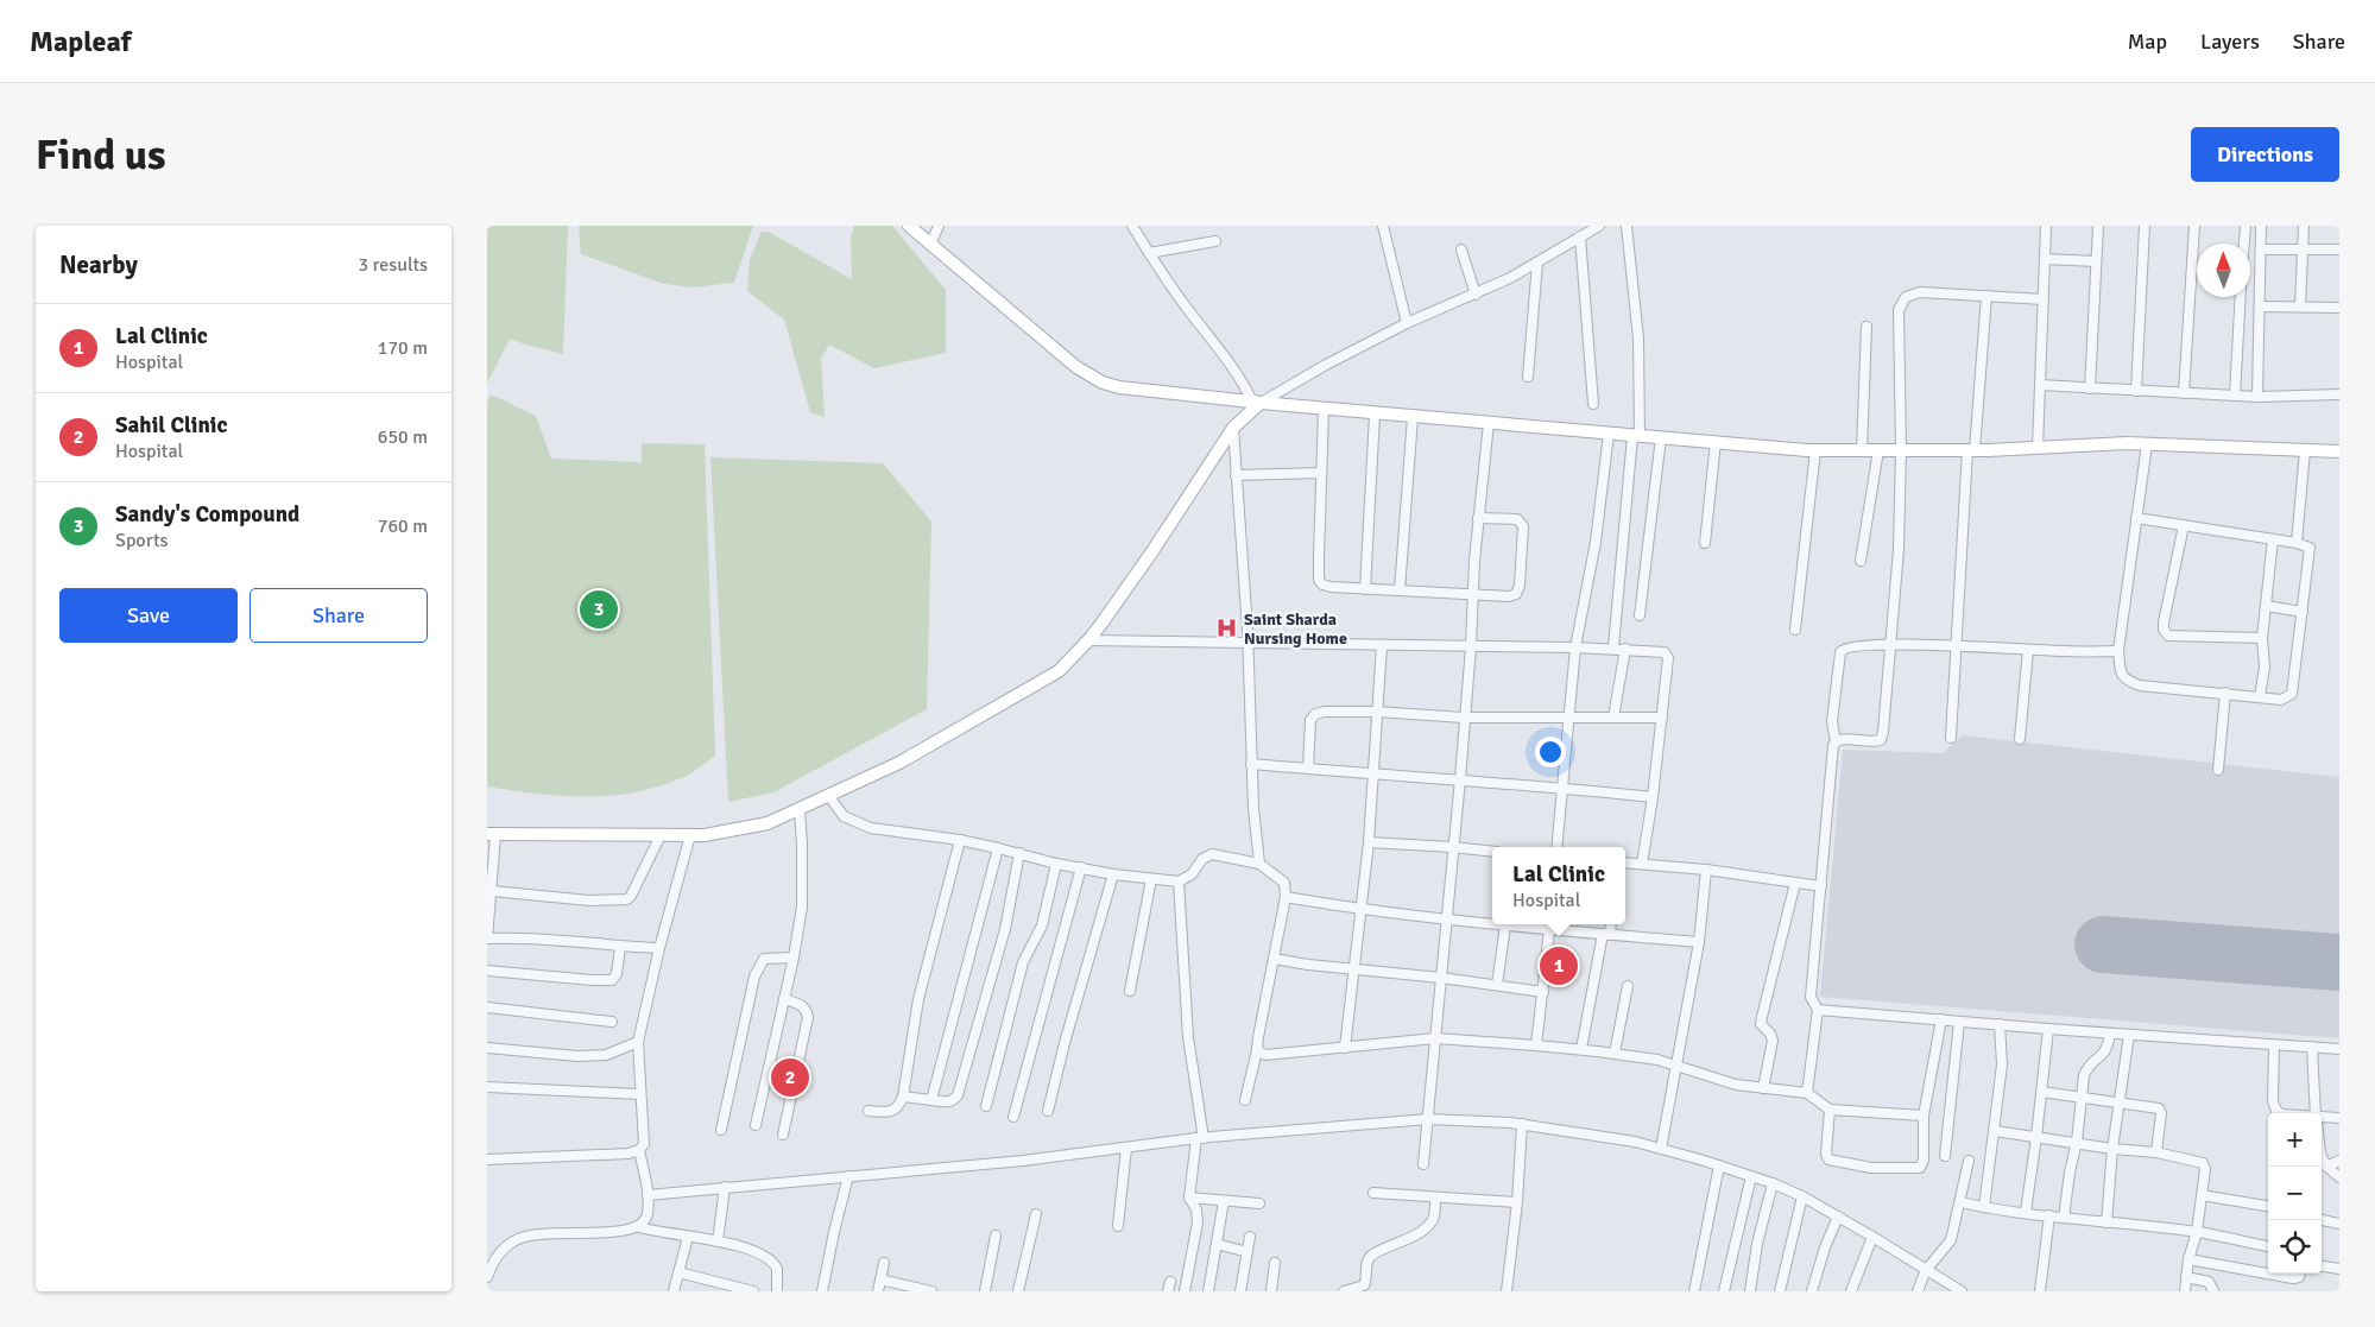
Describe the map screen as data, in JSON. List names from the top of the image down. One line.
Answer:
{"places":{"hospital":["Saint Sharda Nursing Home"]},"north":"top","page":{"header":"Mapleaf","nav":["Map","Layers","Share"],"buttons":["Directions",["Save","Share"]],"title":"Find us","heading":["Nearby","3 results"],"list":[{"mark":"1","name":"Lal Clinic","note":"Hospital","value":"170 m"},{"mark":"2","name":"Sahil Clinic","note":"Hospital","value":"650 m"},{"mark":"3","name":"Sandy's Compound","note":"Sports","value":"760 m"}],"pins":["3","1","2"],"popup":["Lal Clinic","Hospital"],"map_buttons":["+","−"]}}
